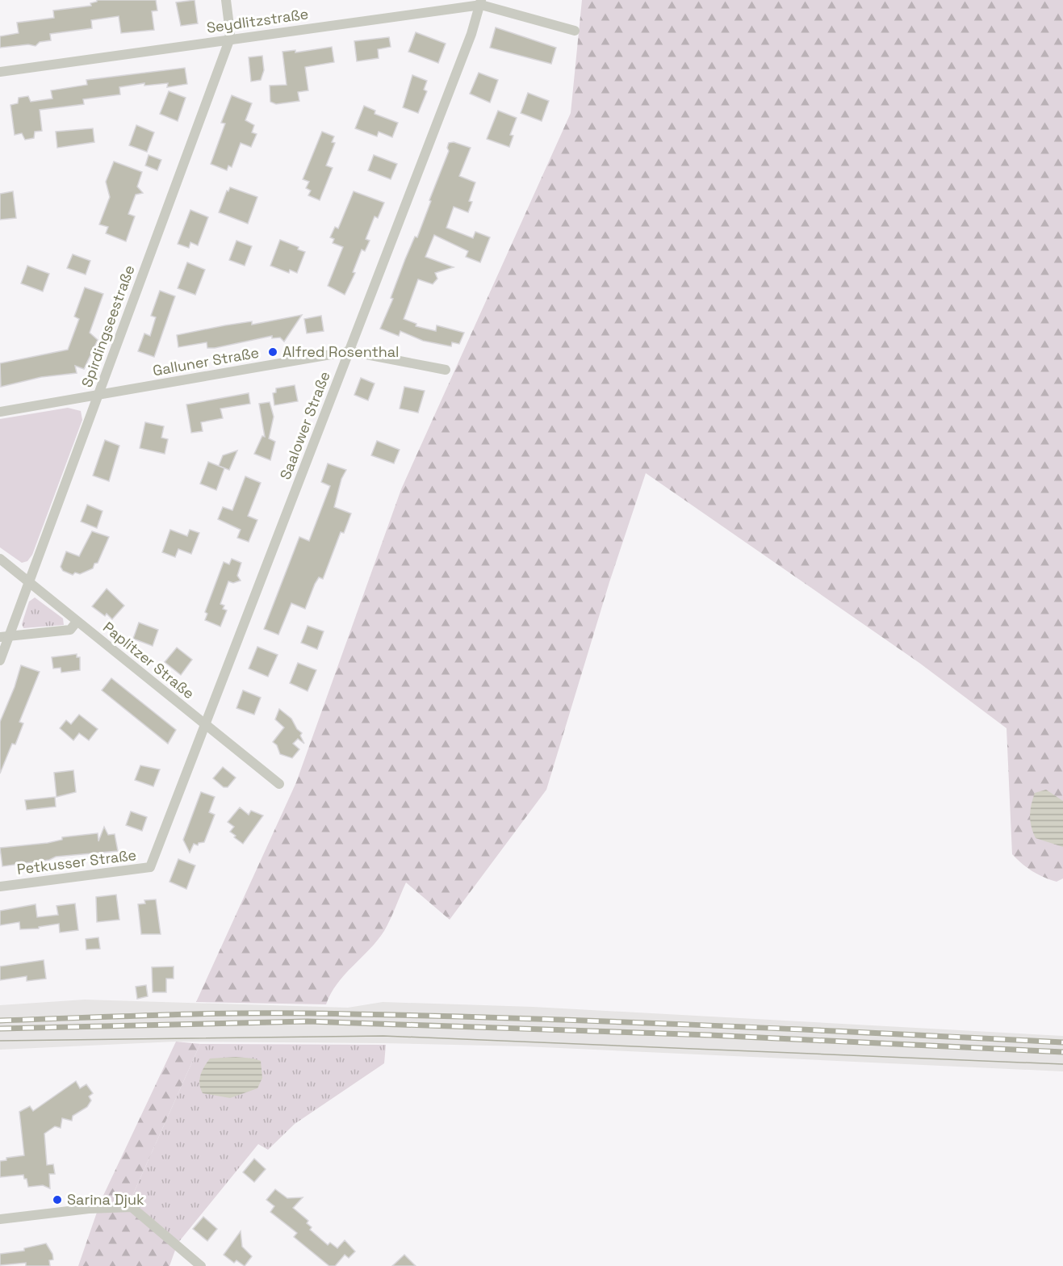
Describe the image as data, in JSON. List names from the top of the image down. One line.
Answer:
{"streets":{"street":["Seydlitzstraße","Spirdingseestraße","Galluner Straße","Saalower Straße","Paplitzer Straße","Petkusser Straße"]},"crossings":[["Seydlitzstraße","Spirdingseestraße"],["Seydlitzstraße","Saalower Straße"],["Spirdingseestraße","Galluner Straße"],["Spirdingseestraße","Paplitzer Straße"],["Galluner Straße","Saalower Straße"],["Saalower Straße","Paplitzer Straße"],["Saalower Straße","Petkusser Straße"],["Paplitzer Straße","Petkusser Straße"]],"places":["Alfred Rosenthal","Sarina Djuk"]}
